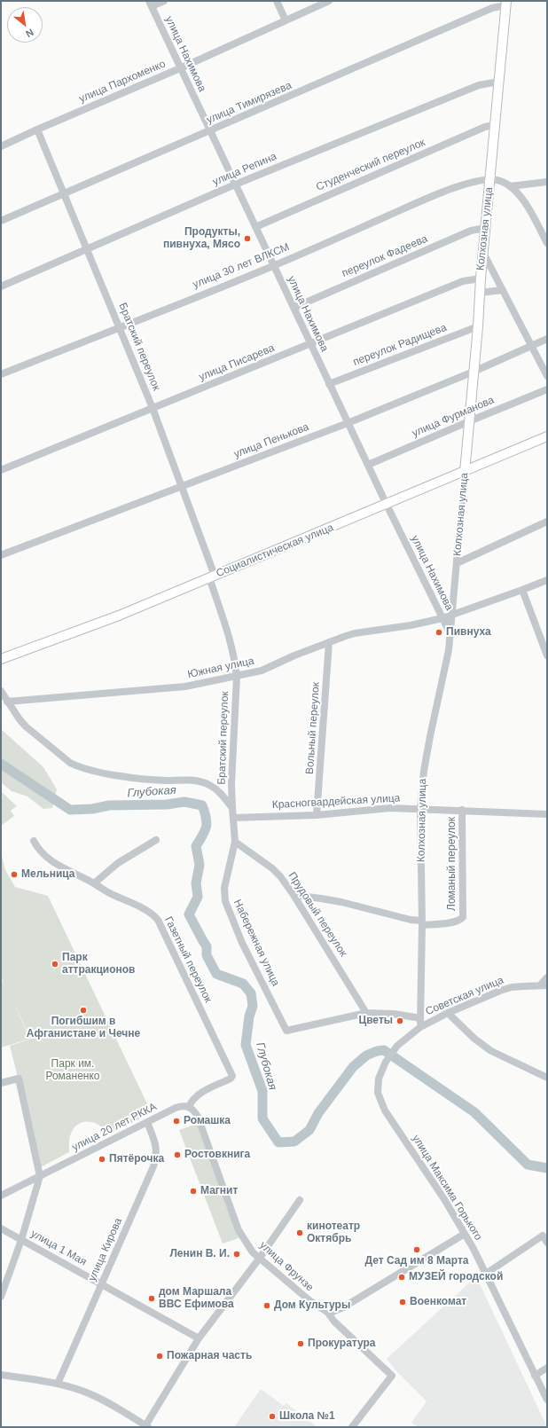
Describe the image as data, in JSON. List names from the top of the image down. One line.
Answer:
{"streets":{"main road":["Колхозная улица","Социалистическая улица"],"street":["улица Нахимова","улица Пархоменко","улица Тимирязева","Студенческий переулок","улица Репина","переулок Фадеева","улица 30 лет ВЛКСМ","переулок Радищева","Братский переулок","улица Писарева","улица Фурманова","улица Пенькова","Южная улица","Вольный переулок","Красногвардейская улица","Ломаный переулок","Прудовый переулок","Набережная улица","Газетный переулок","Советская улица","улица 20 лет РККА","улица Максима Горького","улица 1 Мая","улица Кирова","улица Фрунзе"]},"crossings":[["улица Нахимова","улица Пархоменко"],["улица Нахимова","улица Тимирязева"],["улица Нахимова","Студенческий переулок"],["улица Нахимова","улица Репина"],["улица Нахимова","Колхозная улица"],["улица Нахимова","переулок Фадеева"],["улица Нахимова","улица 30 лет ВЛКСМ"],["улица Нахимова","переулок Радищева"],["улица Нахимова","улица Писарева"],["улица Нахимова","улица Фурманова"],["улица Нахимова","улица Пенькова"],["улица Нахимова","Социалистическая улица"],["улица Нахимова","Южная улица"],["улица Пархоменко","Братский переулок"],["улица Тимирязева","Колхозная улица"],["улица Тимирязева","Братский переулок"],["Студенческий переулок","Колхозная улица"],["улица Репина","Колхозная улица"],["улица Репина","Братский переулок"],["Колхозная улица","переулок Фадеева"],["Колхозная улица","улица 30 лет ВЛКСМ"],["Колхозная улица","переулок Радищева"],["Колхозная улица","улица Писарева"],["Колхозная улица","улица Фурманова"],["Колхозная улица","улица Пенькова"],["Колхозная улица","Социалистическая улица"],["Колхозная улица","Южная улица"],["Колхозная улица","Красногвардейская улица"],["Колхозная улица","Ломаный переулок"],["Колхозная улица","Советская улица"],["улица 30 лет ВЛКСМ","Братский переулок"],["Братский переулок","улица Писарева"],["Братский переулок","улица Пенькова"],["Братский переулок","Социалистическая улица"],["Братский переулок","Южная улица"],["Братский переулок","Красногвардейская улица"],["Братский переулок","Набережная улица"],["Южная улица","Вольный переулок"],["Вольный переулок","Красногвардейская улица"],["Красногвардейская улица","Ломаный переулок"],["Красногвардейская улица","Набережная улица"],["Прудовый переулок","Набережная улица"],["Газетный переулок","улица 20 лет РККА"],["Газетный переулок","улица Фрунзе"],["Советская улица","улица Максима Горького"],["улица 20 лет РККА","улица Кирова"],["улица 20 лет РККА","улица Фрунзе"],["улица 1 Мая","улица Кирова"]],"water":["Глубокая"],"parks":["Парк им. Романенко"],"places":["Продукты, пивнуха, Мясо","Пивнуха","Мельница","Парк аттракционов","Погибшим в Афганистане и Чечне","Цветы","Ромашка","Ростовкнига","Пятёрочка","Магнит","кинотеатр Октябрь","Дет Сад им 8 Марта","Ленин В. И.","МУЗЕЙ городской","дом Маршала ВВС Ефимова","Военкомат","Дом Культуры","Прокуратура","Пожарная часть","Школа №1"],"north":"bottom right"}
